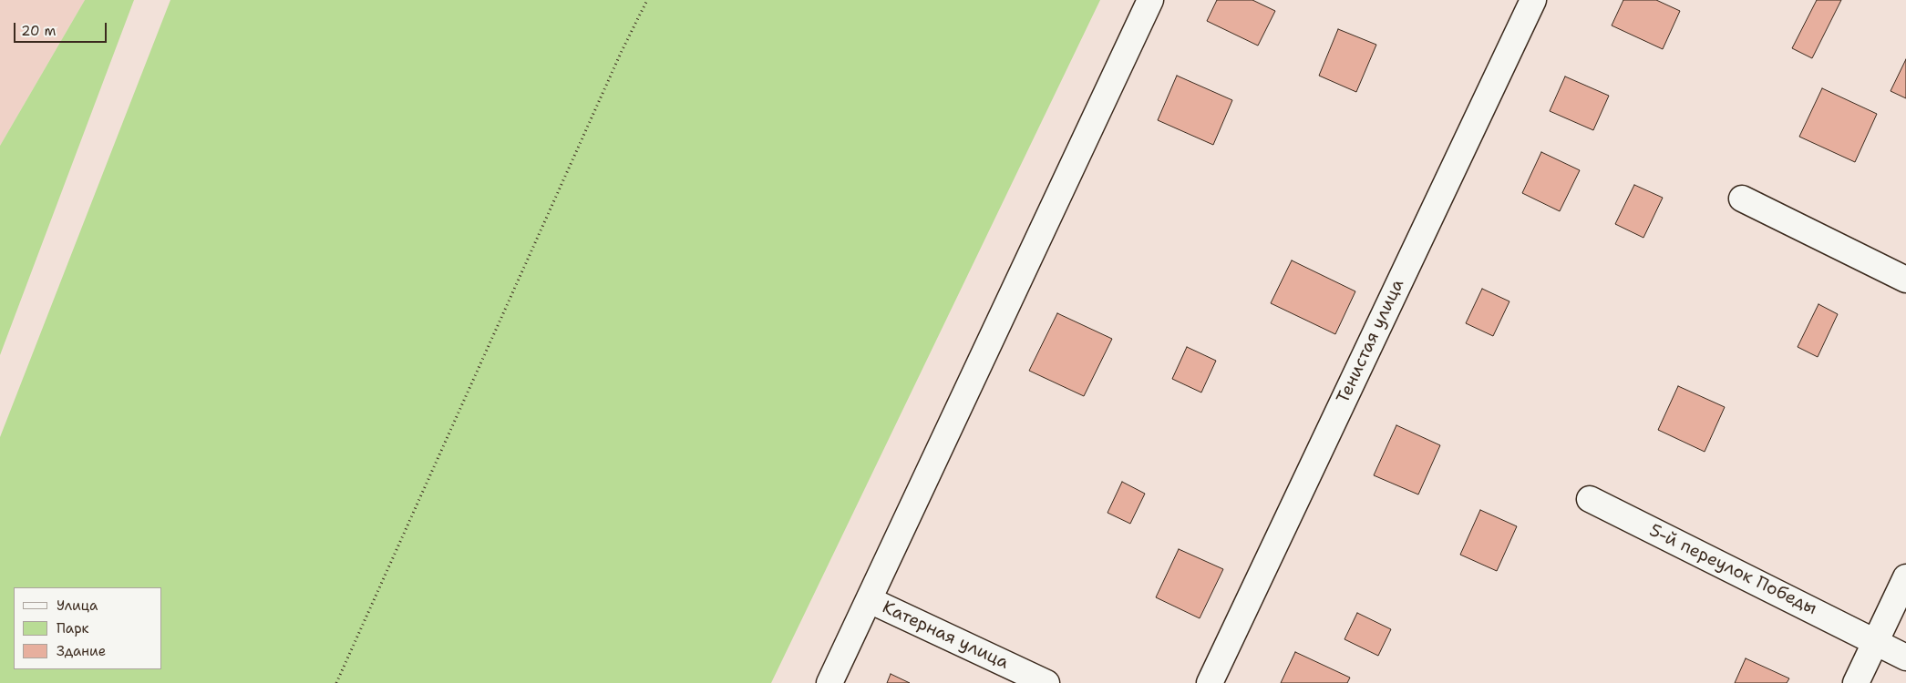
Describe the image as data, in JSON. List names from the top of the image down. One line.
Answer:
{"streets":{"street":["Тенистая улица","5-й переулок Победы","Катерная улица"]},"legend":["Улица","Парк","Здание"],"scale_bar":"20 m"}
